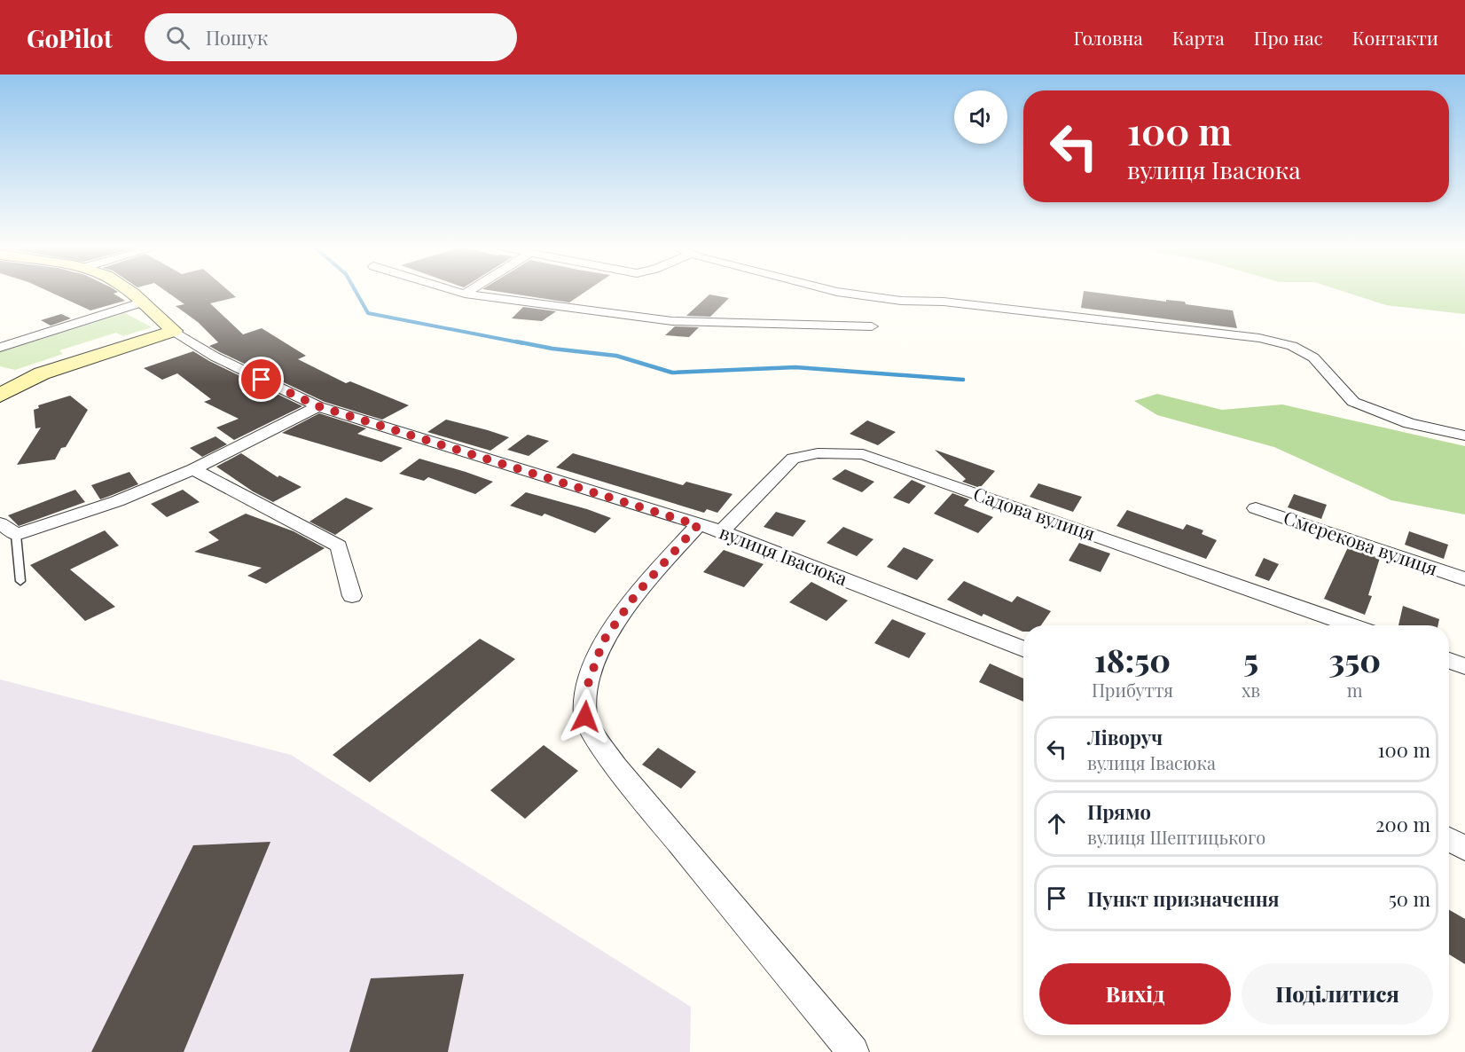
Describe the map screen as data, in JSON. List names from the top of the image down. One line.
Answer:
{"streets":{"street":["Садова вулиця","Смерекова вулиця","вулиця Івасюка"]},"crossings":[["Садова вулиця","вулиця Івасюка"]],"page":{"header":"GoPilot","search":"Пошук","nav":["Головна","Карта","Про нас","Контакти"],"turn":["100 m","вулиця Івасюка"],"eta":["18:50","Прибуття","5","хв","350","m"],"list":[{"name":"Ліворуч","note":"вулиця Івасюка","value":"100 m"},{"name":"Прямо","note":"вулиця Шептицького","value":"200 m"},{"name":"Пункт призначення","value":"50 m"}],"buttons":["Вихід","Поділитися"]}}
